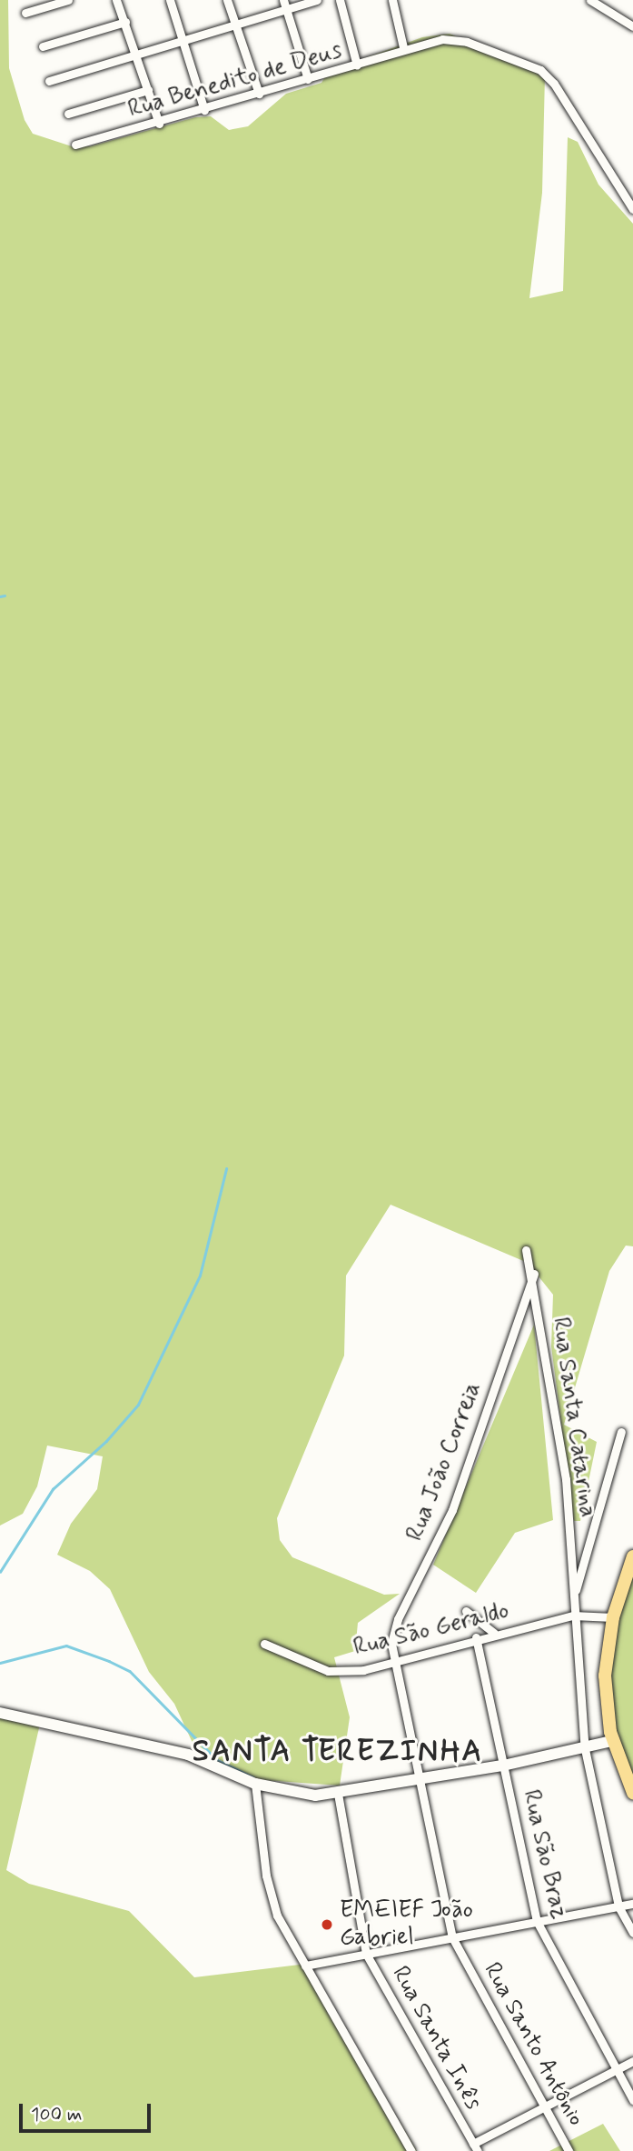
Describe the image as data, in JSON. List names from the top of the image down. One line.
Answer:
{"streets":{"street":["Rua Benedito de Deus","Rua Santa Catarina","Rua João Correia","Rua São Geraldo","Rua São Braz","Rua Santa Inês","Rua Santo Antônio"]},"crossings":[["Rua Santa Catarina","Rua João Correia"],["Rua Santa Catarina","Rua São Geraldo"],["Rua João Correia","Rua São Geraldo"],["Rua João Correia","Rua Santo Antônio"],["Rua São Geraldo","Rua São Braz"],["Rua São Geraldo","Rua Santo Antônio"]],"districts":["SANTA TEREZINHA"],"places":["EMEIEF João Gabriel"],"scale_bar":"100 m"}
